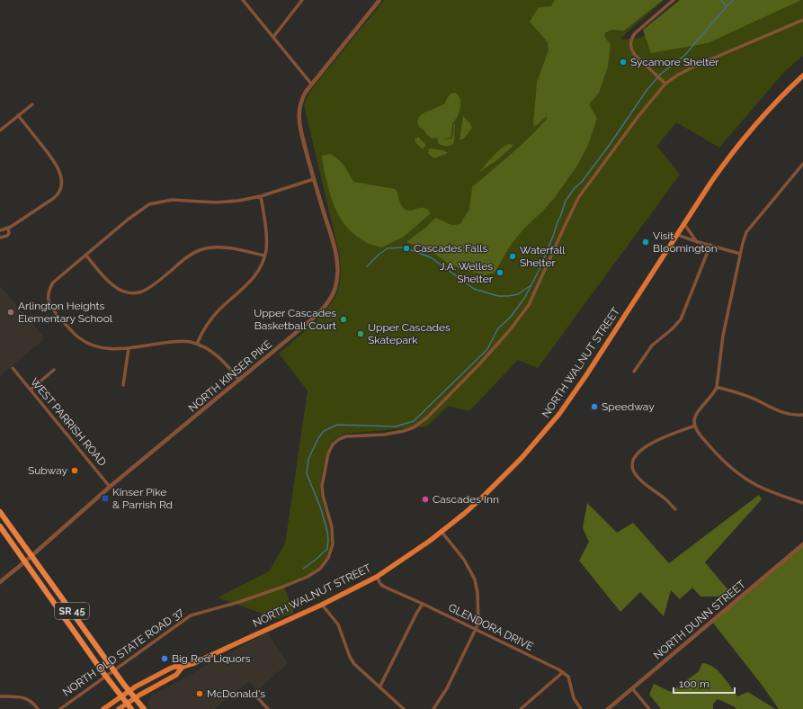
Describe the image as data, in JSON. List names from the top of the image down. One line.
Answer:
{"streets":{"highway":["SR 45"],"main road":["NORTH WALNUT STREET"],"street":["NORTH KINSER PIKE","WEST PARRISH ROAD","NORTH DUNN STREET","GLENDORA DRIVE","NORTH OLD STATE ROAD 37"]},"crossings":[["NORTH WALNUT STREET","SR 45"],["NORTH WALNUT STREET","GLENDORA DRIVE"],["NORTH KINSER PIKE","WEST PARRISH ROAD"],["NORTH KINSER PIKE","SR 45"]],"places":{"other":["Sycamore Shelter","Visit Bloomington","Cascades Falls","Waterfall Shelter","J.A. Welles Shelter","Arlington Heights Elementary School","Upper Cascades Basketball Court","Upper Cascades Skatepark","Speedway","Subway","Cascades Inn","Big Red Liquors","McDonald's"],"transit":["Kinser Pike & Parrish Rd"]},"scale_bar":"100 m"}
